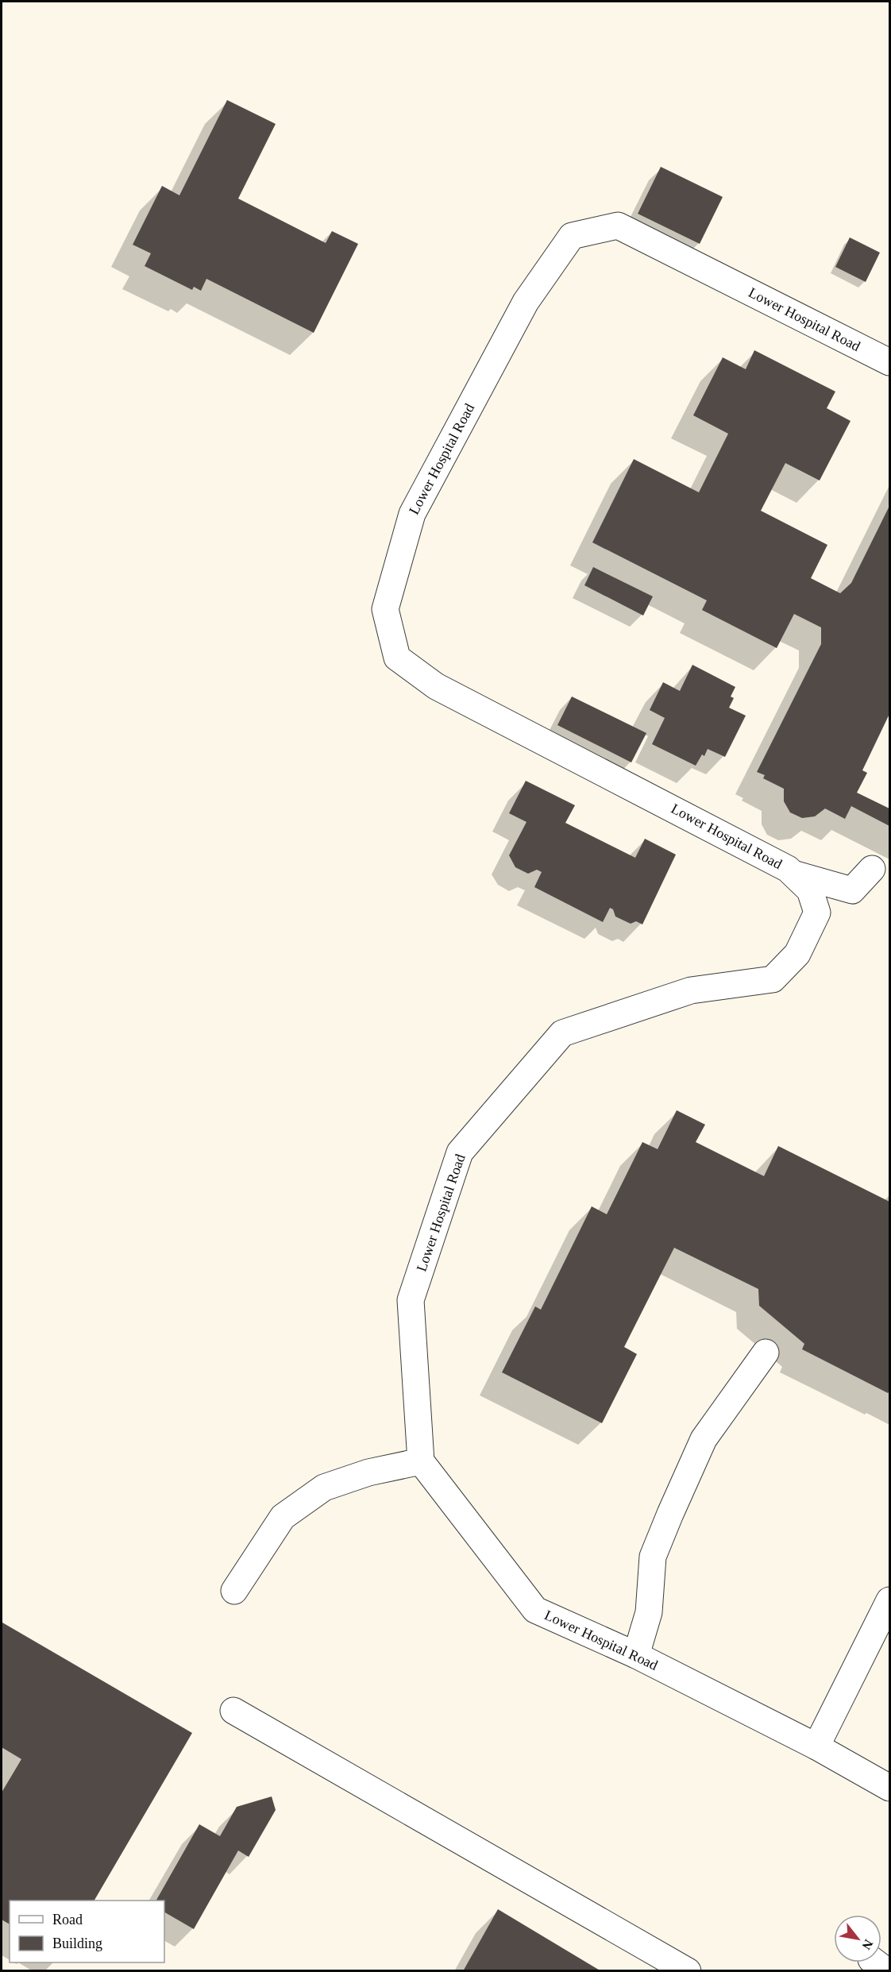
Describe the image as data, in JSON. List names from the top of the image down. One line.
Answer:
{"streets":{"street":["Lower Hospital Road"]},"legend":["Road","Building"],"north":"bottom right"}
